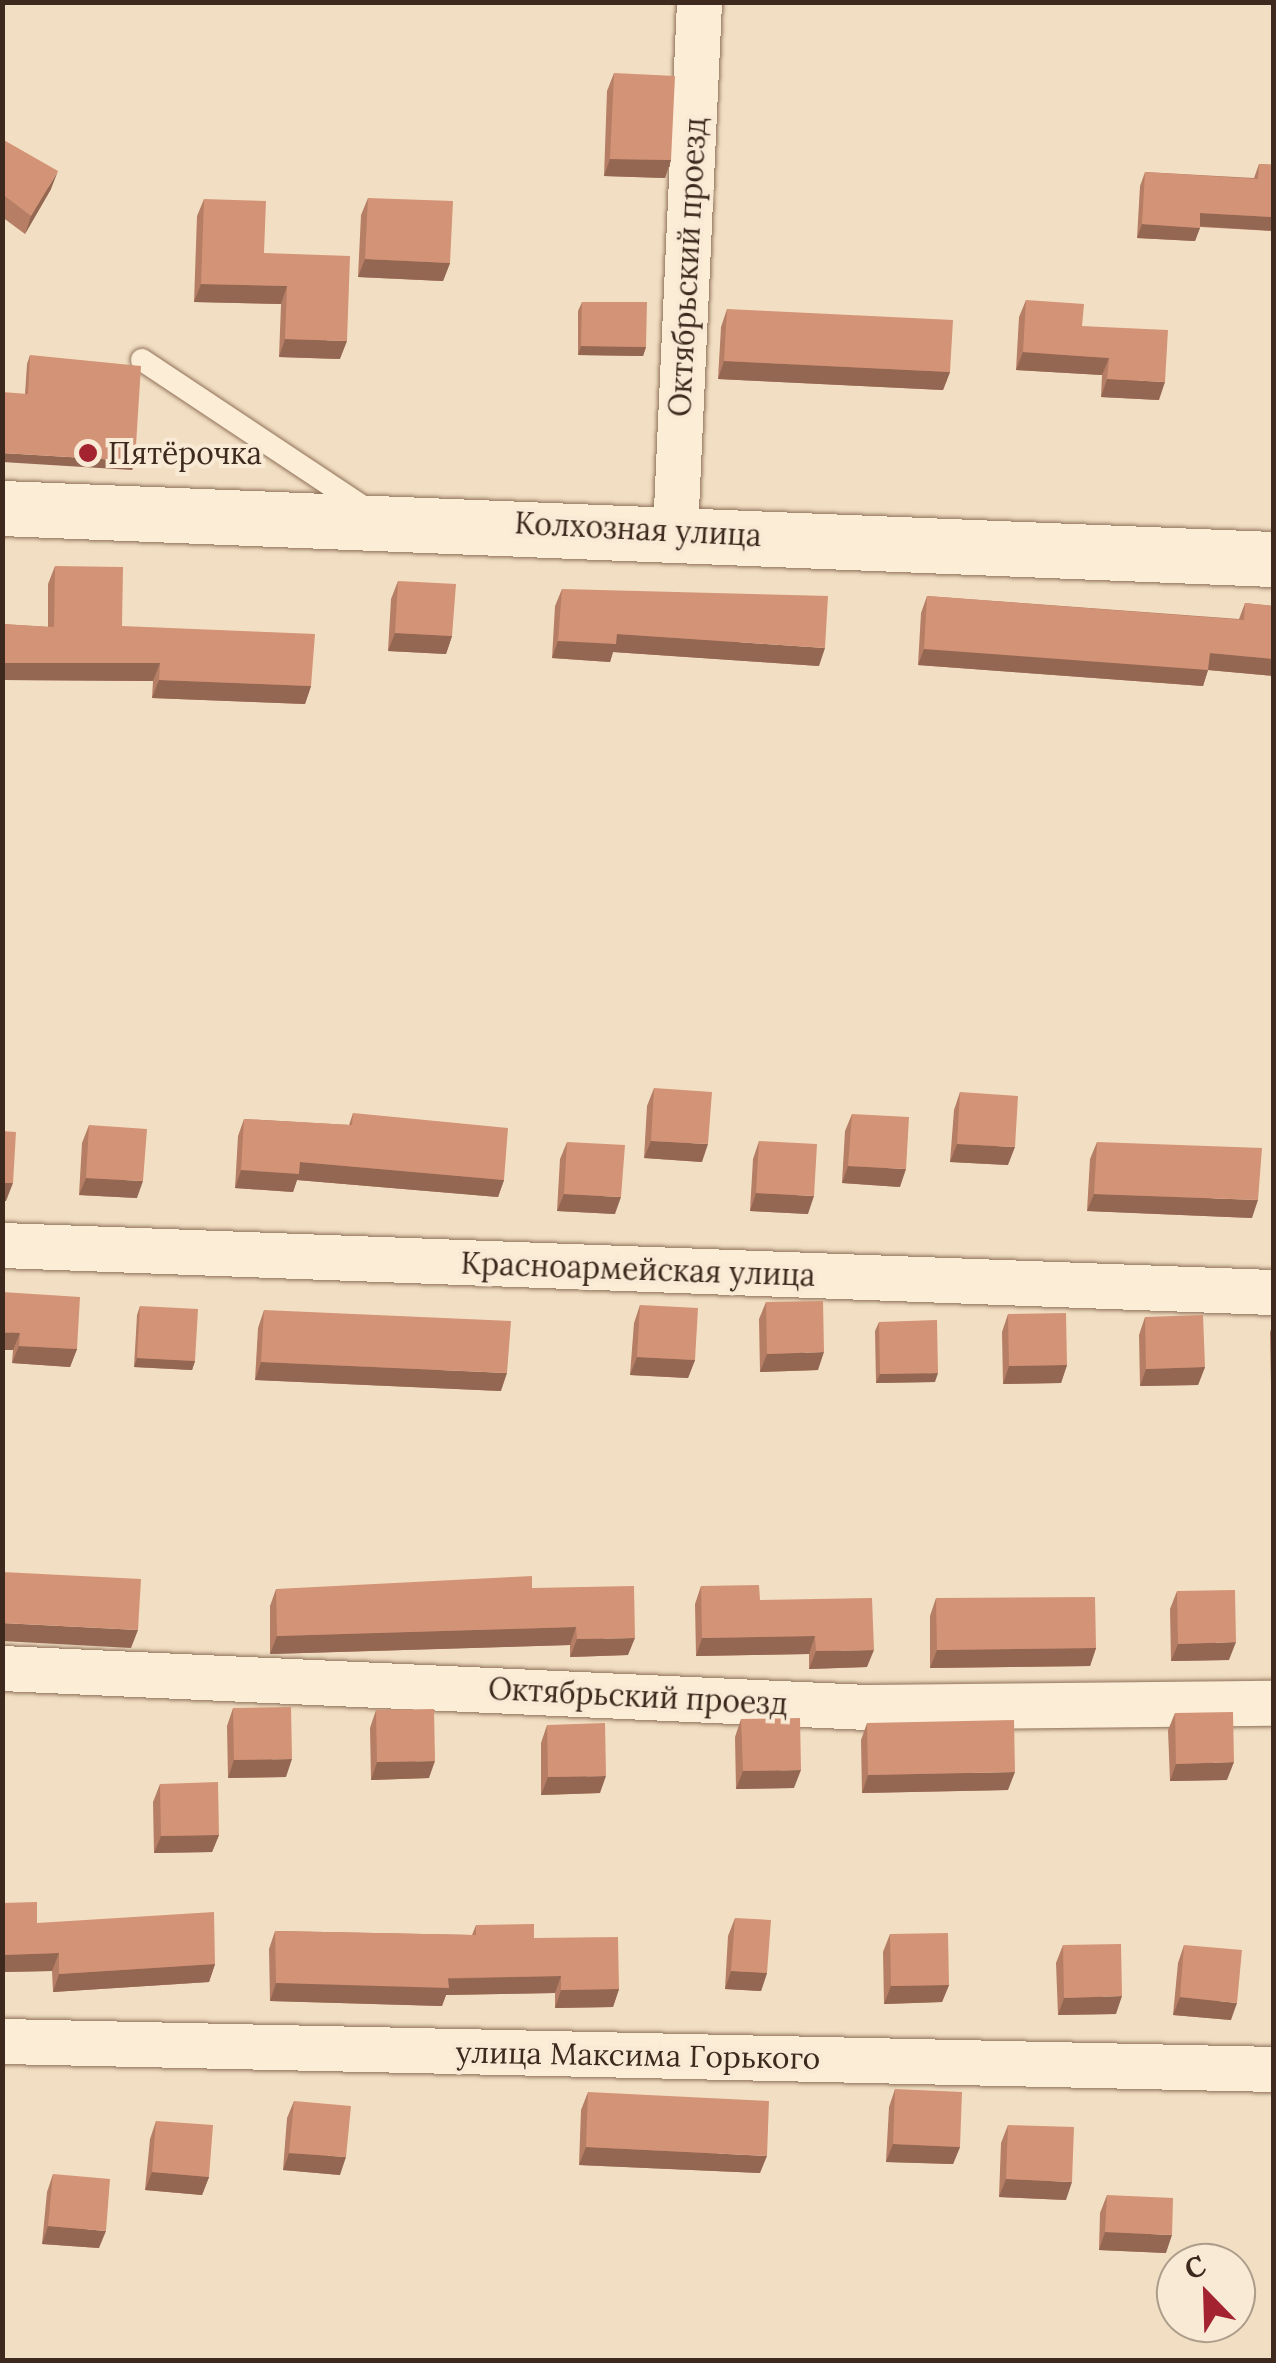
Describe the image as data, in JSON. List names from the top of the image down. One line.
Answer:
{"streets":{"street":["Октябрьский проезд","Колхозная улица","Красноармейская улица","улица Максима Горького"]},"crossings":[["Октябрьский проезд","Колхозная улица"]],"places":["Пятёрочка"],"north":"top left"}
